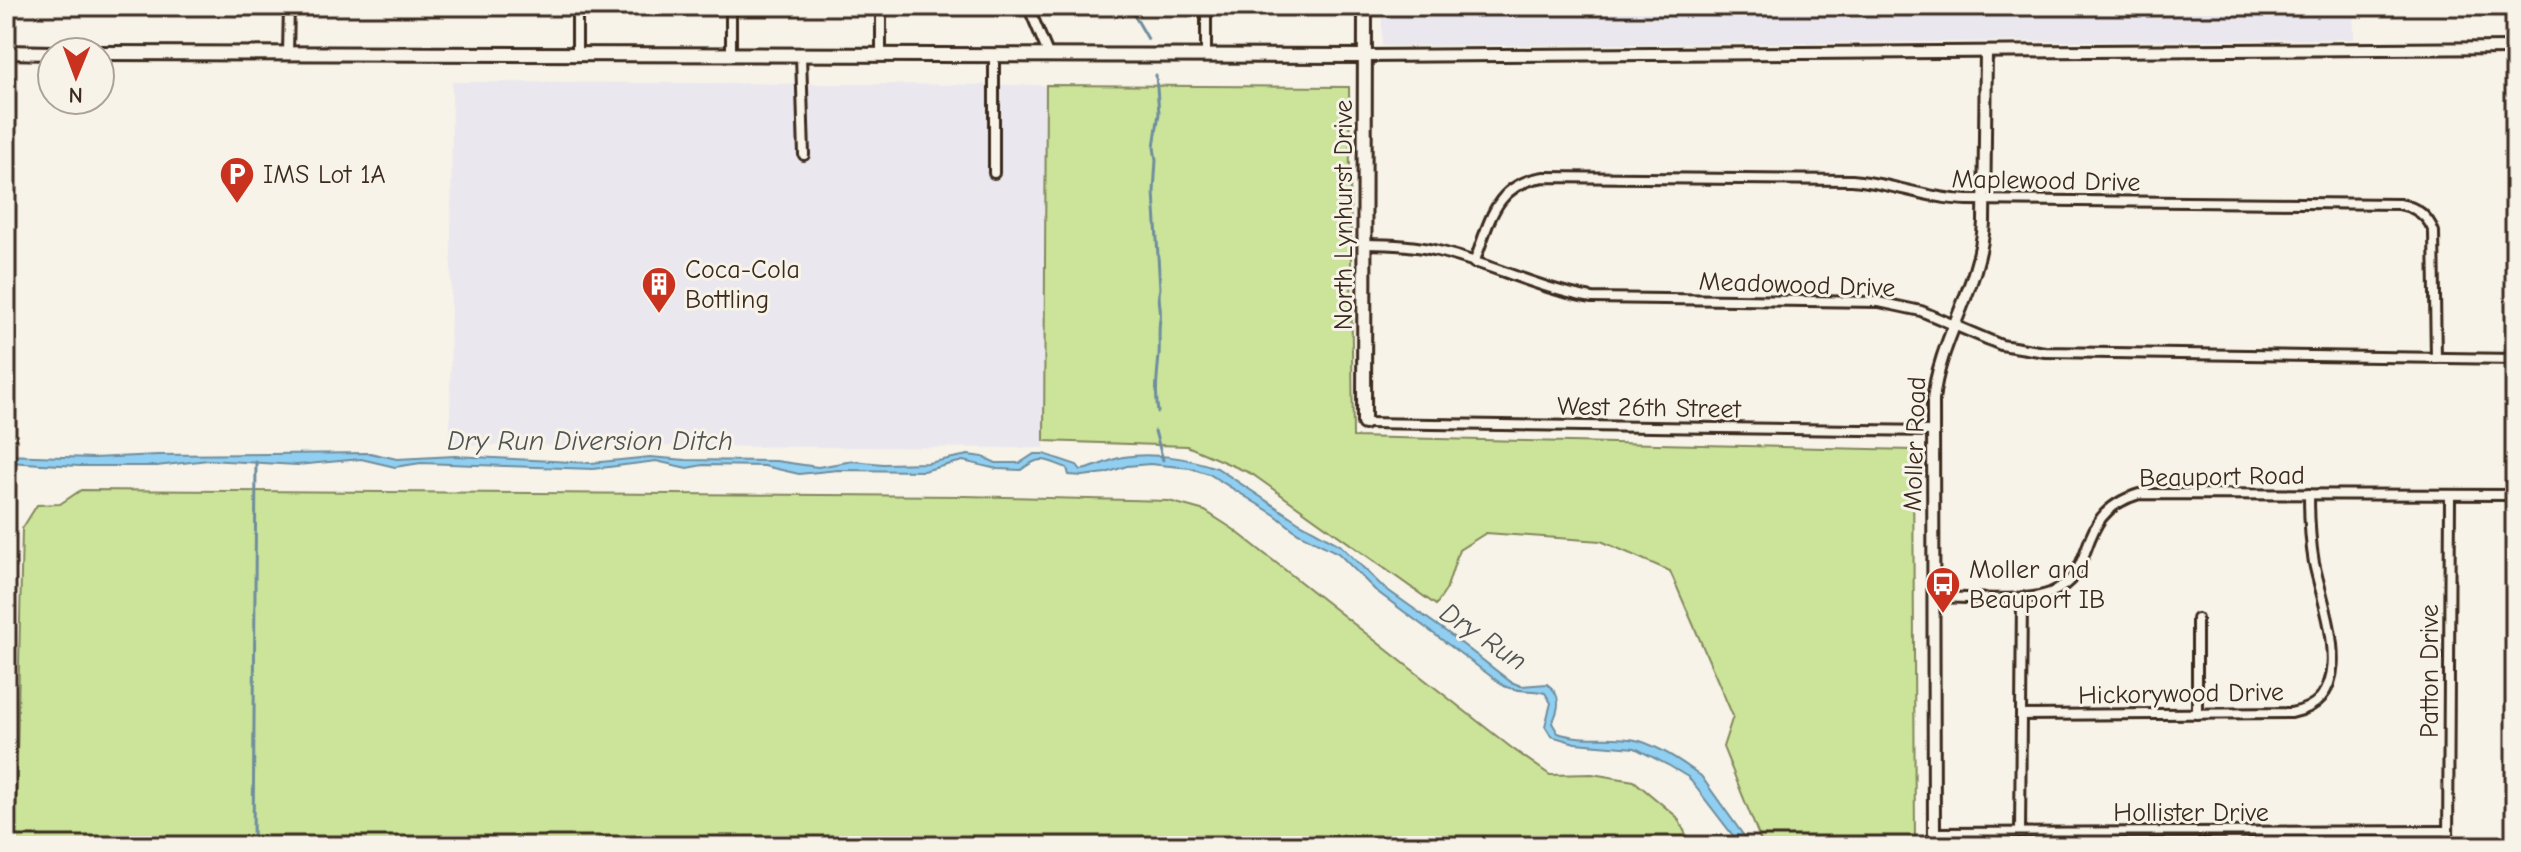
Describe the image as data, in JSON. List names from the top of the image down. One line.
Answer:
{"streets":{"main road":["North Lynhurst Drive"],"street":["Maplewood Drive","Meadowood Drive","West 26th Street","Moller Road","Beauport Road","Patton Drive","Hickorywood Drive","Hollister Drive"]},"crossings":[["Maplewood Drive","Meadowood Drive"],["Maplewood Drive","Moller Road"],["North Lynhurst Drive","Meadowood Drive"],["North Lynhurst Drive","West 26th Street"],["Meadowood Drive","Moller Road"],["West 26th Street","Moller Road"],["Moller Road","Beauport Road"],["Moller Road","Hollister Drive"],["Beauport Road","Patton Drive"],["Beauport Road","Hickorywood Drive"],["Patton Drive","Hollister Drive"]],"water":["Dry Run Diversion Ditch","Dry Run"],"places":{"parking":["IMS Lot 1A"],"building":["Coca-Cola Bottling"],"bus stop":["Moller and Beauport IB"]},"north":"bottom"}
